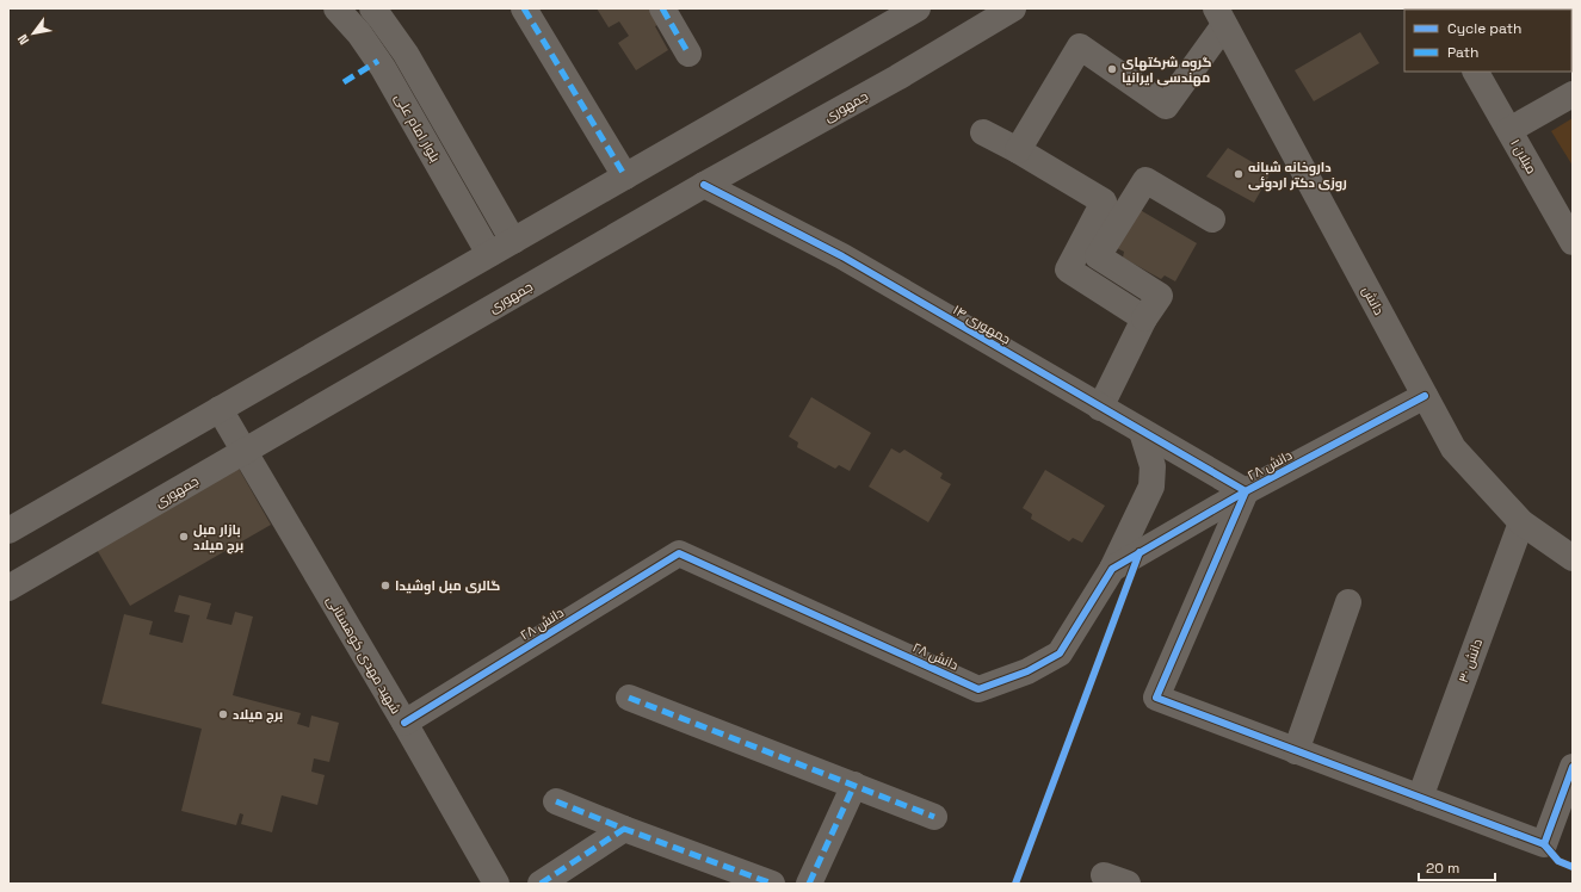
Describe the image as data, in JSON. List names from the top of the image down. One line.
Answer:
{"streets":{"street":["جمهوری","بلوار امام علی","میلان ۱","دانش","جمهوری ۱۴","دانش ۲۸","شهید مهدی کوهستانی","دانش ۳۰"]},"crossings":[["جمهوری","جمهوری ۱۴"],["جمهوری","شهید مهدی کوهستانی"],["دانش","دانش ۲۸"],["دانش","دانش ۳۰"],["جمهوری ۱۴","دانش ۲۸"],["دانش ۲۸","شهید مهدی کوهستانی"]],"places":["گروه شرکتهای مهندسی ایرانیا","داروخانه شبانه روزی دکتر اردوئی","بازار مبل برج میلاد","گالری مبل اوشیدا","برج میلاد"],"legend":["Cycle path","Path"],"scale_bar":"20 m","north":"bottom left"}
